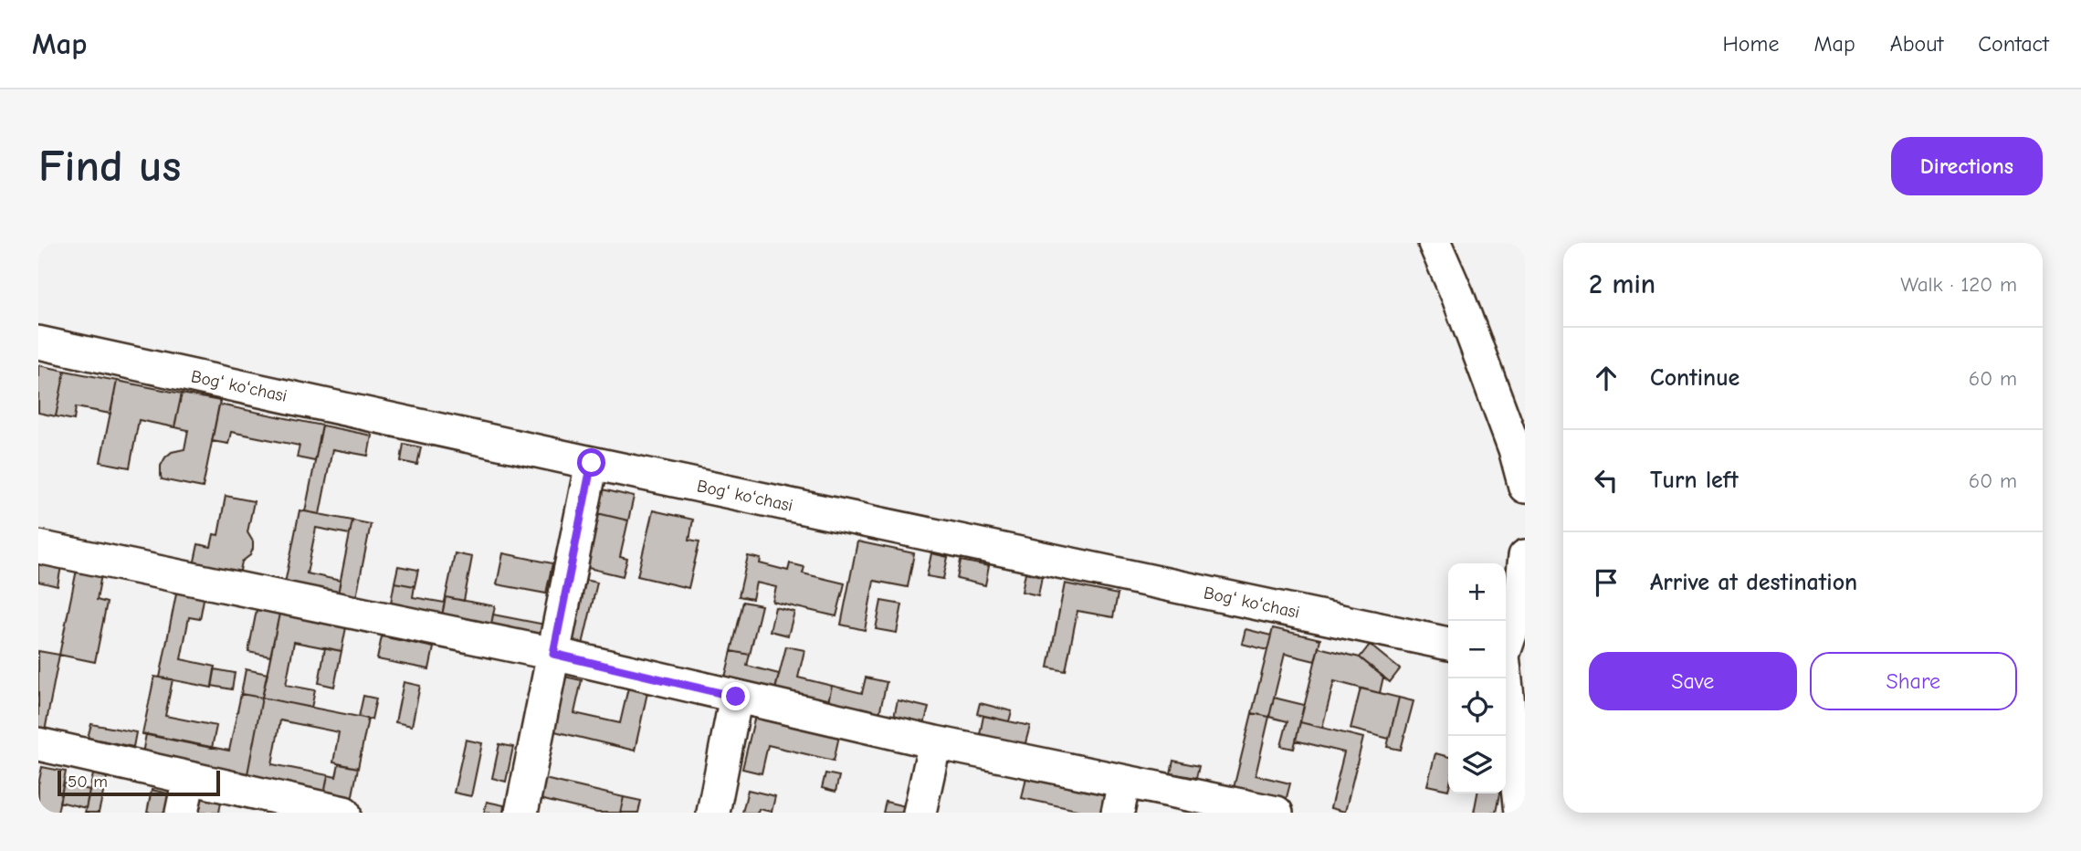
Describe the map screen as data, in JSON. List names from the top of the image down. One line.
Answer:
{"streets":{"street":["Bogʻ koʻchasi"]},"scale_bar":"50 m","page":{"header":"Map","nav":["Home","Map","About","Contact"],"buttons":["Directions",["Save","Share"]],"title":"Find us","heading":["2 min","Walk · 120 m"],"list":[["Continue","60 m"],["Turn left","60 m"],"Arrive at destination"],"map_buttons":["+","−"],"scale":"50 m"}}
